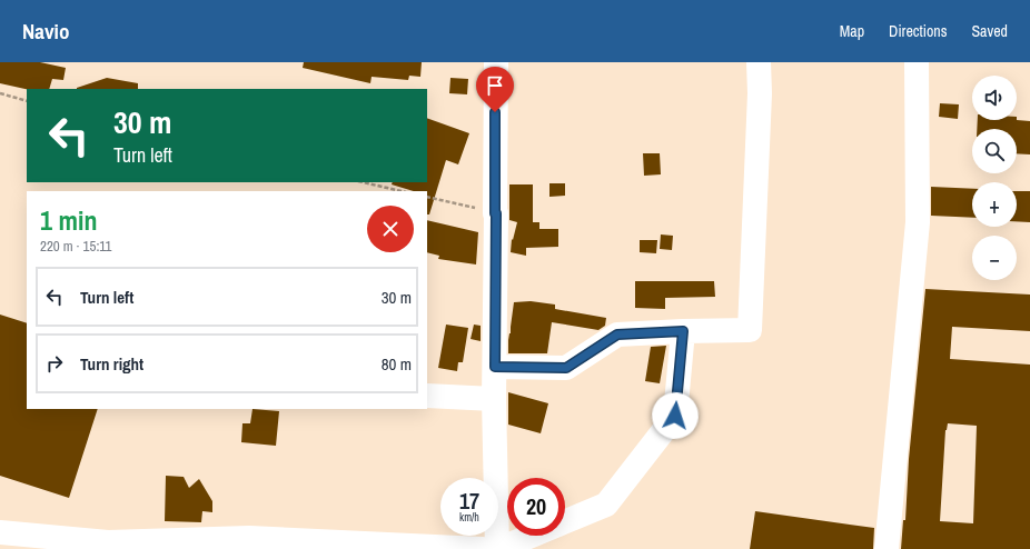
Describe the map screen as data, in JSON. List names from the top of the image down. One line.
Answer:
{"page":{"header":"Navio","nav":["Map","Directions","Saved"],"map_buttons":["+","−"],"turn":["30 m","Turn left"],"heading":["1 min","220 m · 15:11"],"list":[{"name":"Turn left","value":"30 m"},{"name":"Turn right","value":"80 m"}],"speed":"17 km/h","limit":"20"}}
